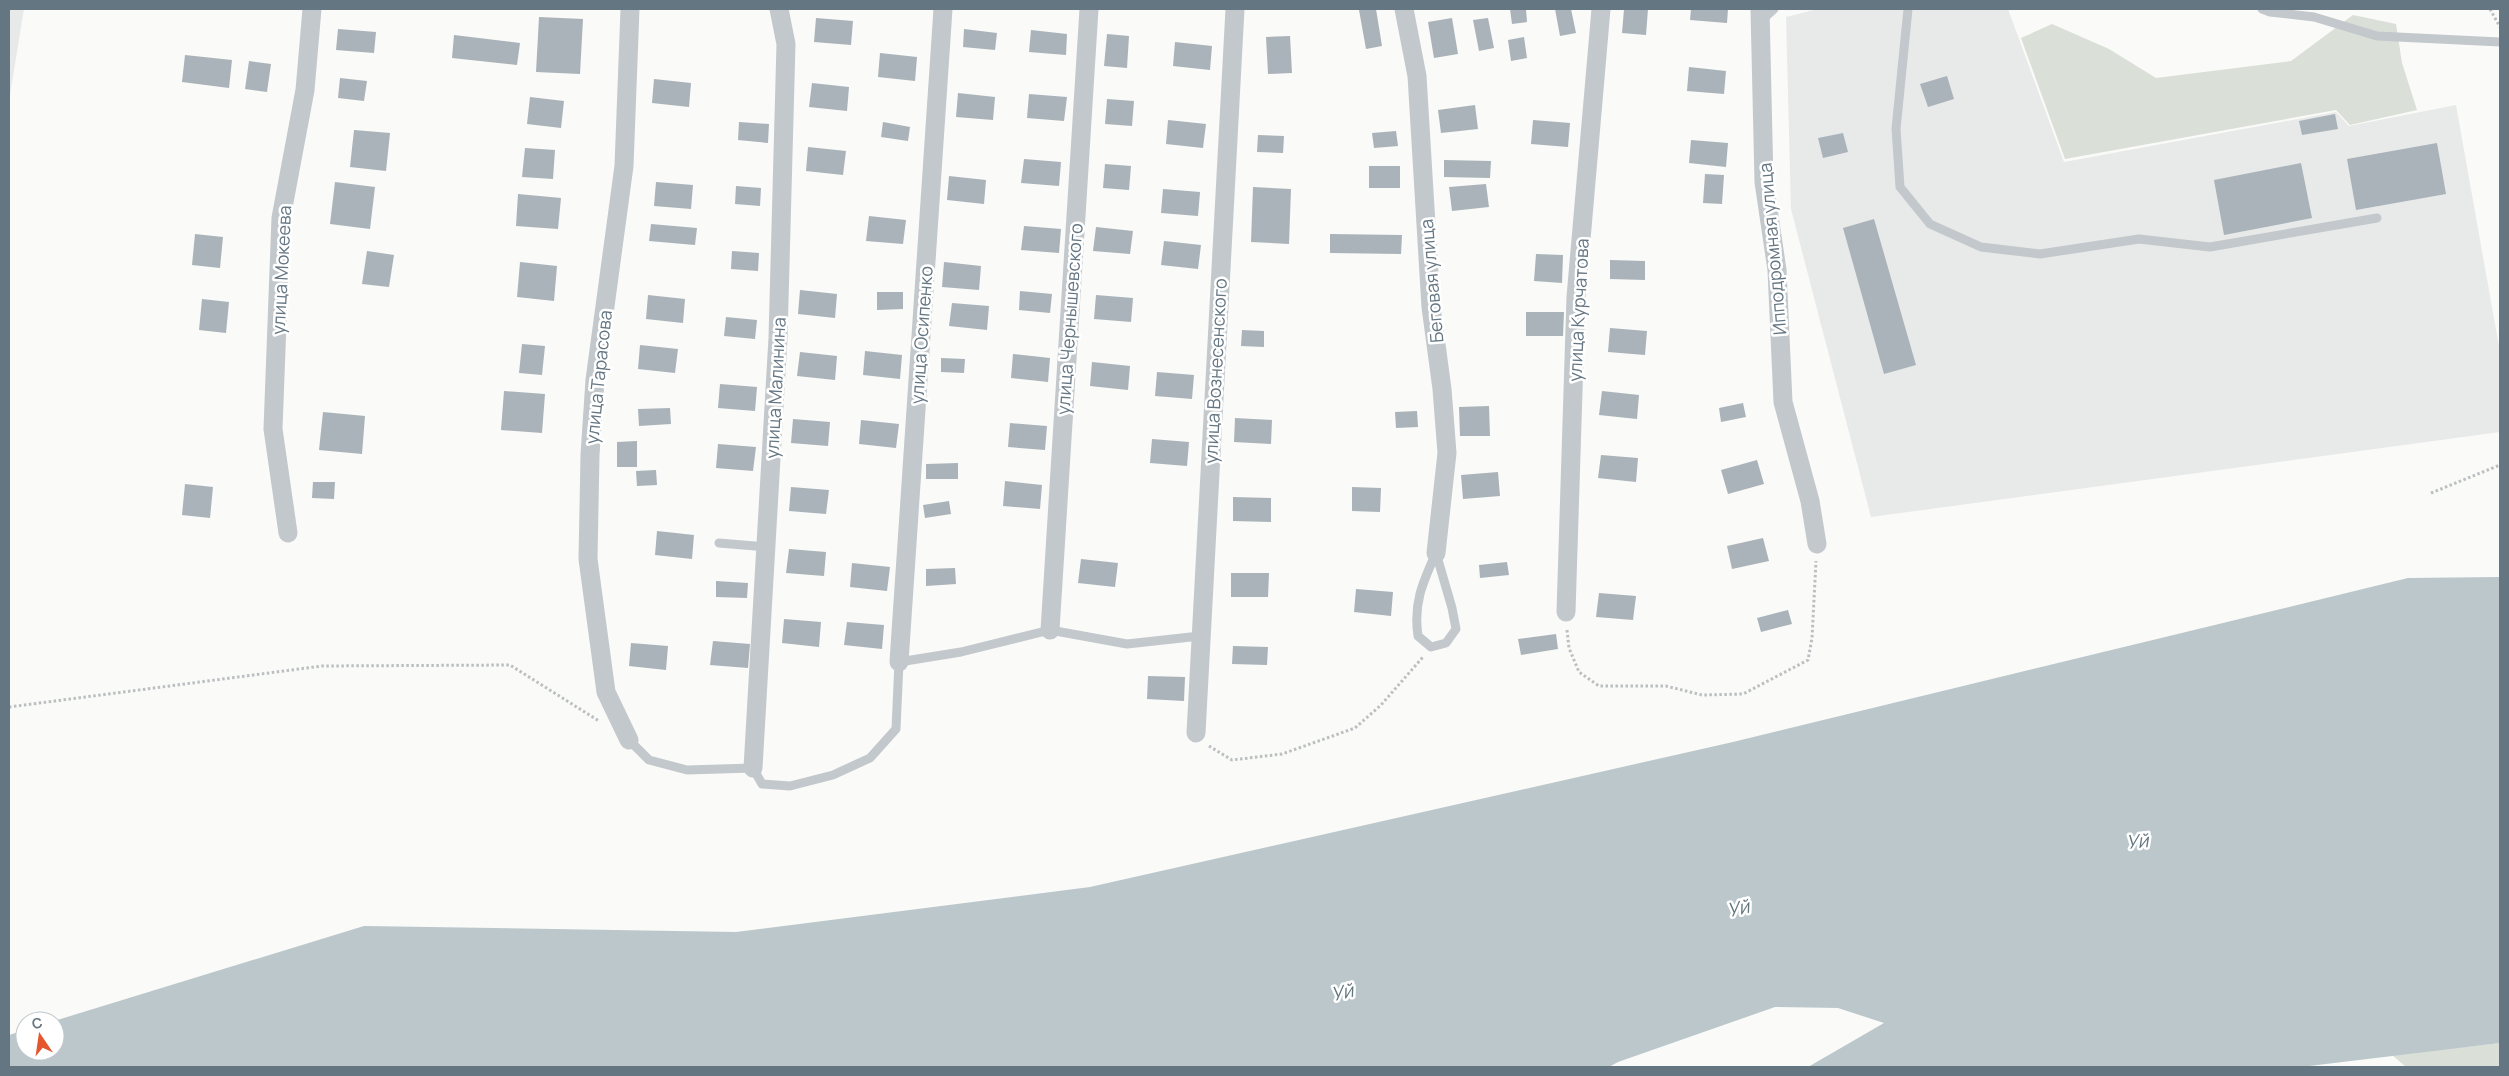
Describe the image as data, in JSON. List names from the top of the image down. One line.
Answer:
{"streets":{"street":["Ипподромная улица","улица Мокеева","Беговая улица","улица Курчатова","улица Чернышевского","улица Осипенко","улица Вознесенского","улица Тарасова","улица Малинина"]},"water":["Уй"],"north":"top"}
